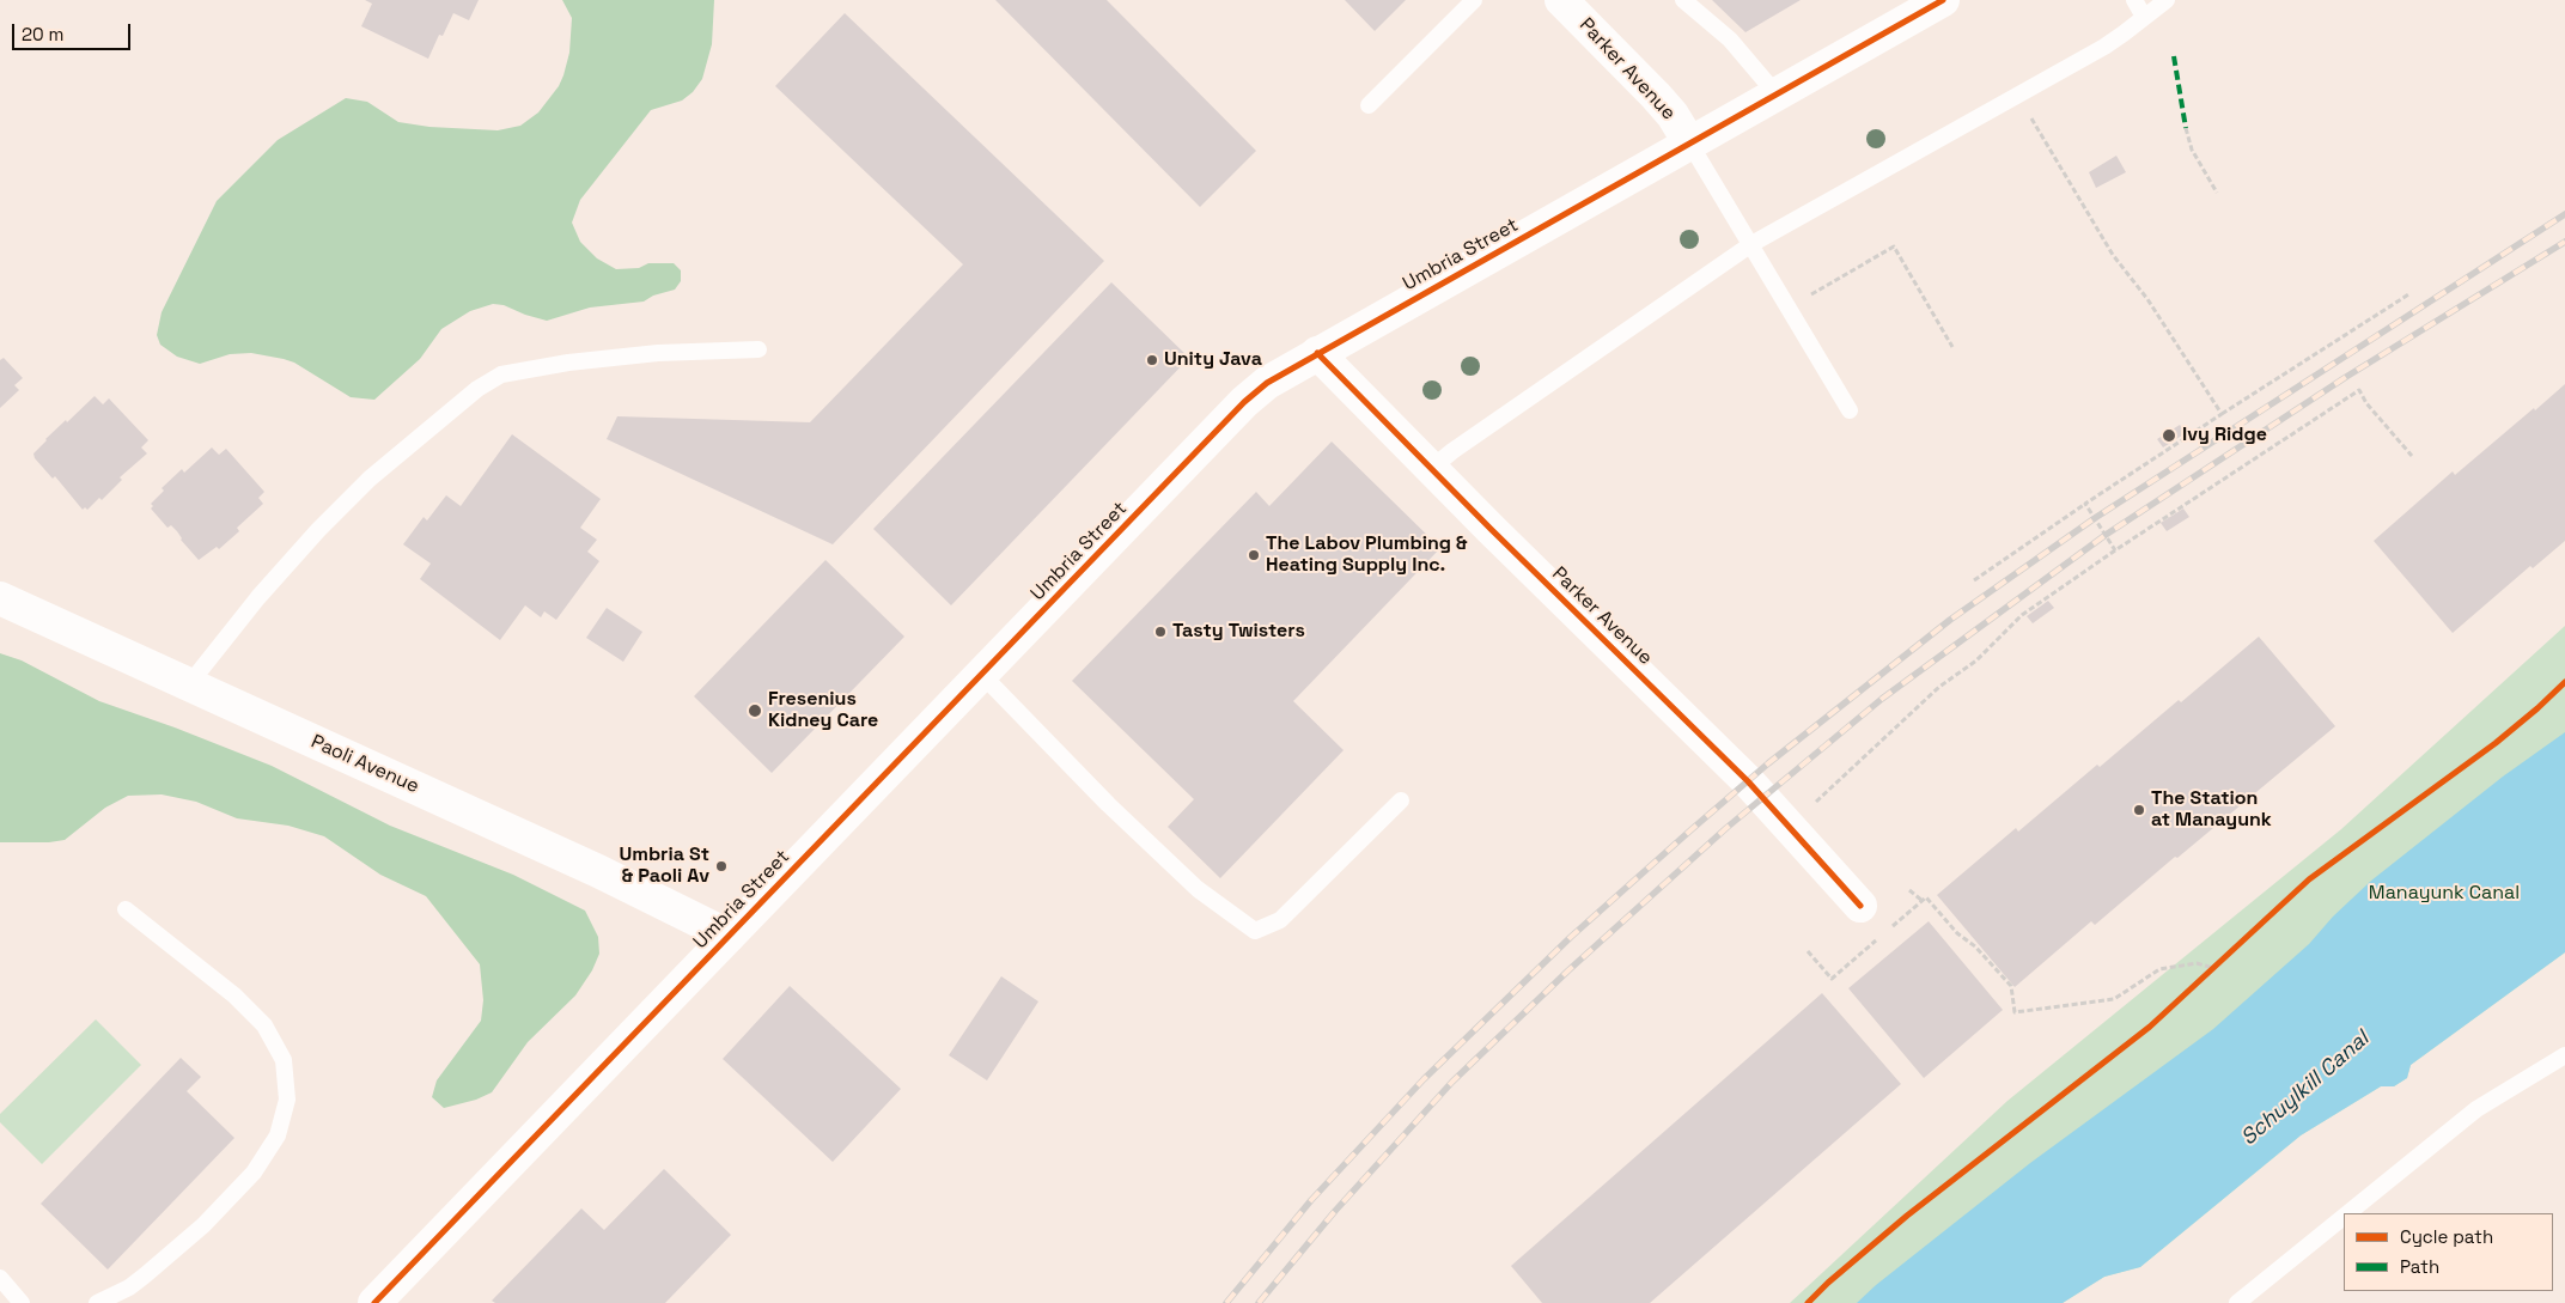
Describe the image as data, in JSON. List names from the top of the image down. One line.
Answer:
{"streets":{"main road":["Parker Avenue","Umbria Street","Paoli Avenue"]},"crossings":[["Parker Avenue","Umbria Street"],["Umbria Street","Paoli Avenue"]],"water":["Schuylkill Canal"],"parks":["Manayunk Canal"],"places":["Unity Java","Ivy Ridge","The Labov Plumbing & Heating Supply Inc.","Tasty Twisters","Fresenius Kidney Care","The Station at Manayunk","Umbria St & Paoli Av"],"legend":["Cycle path","Path"],"scale_bar":"20 m"}
